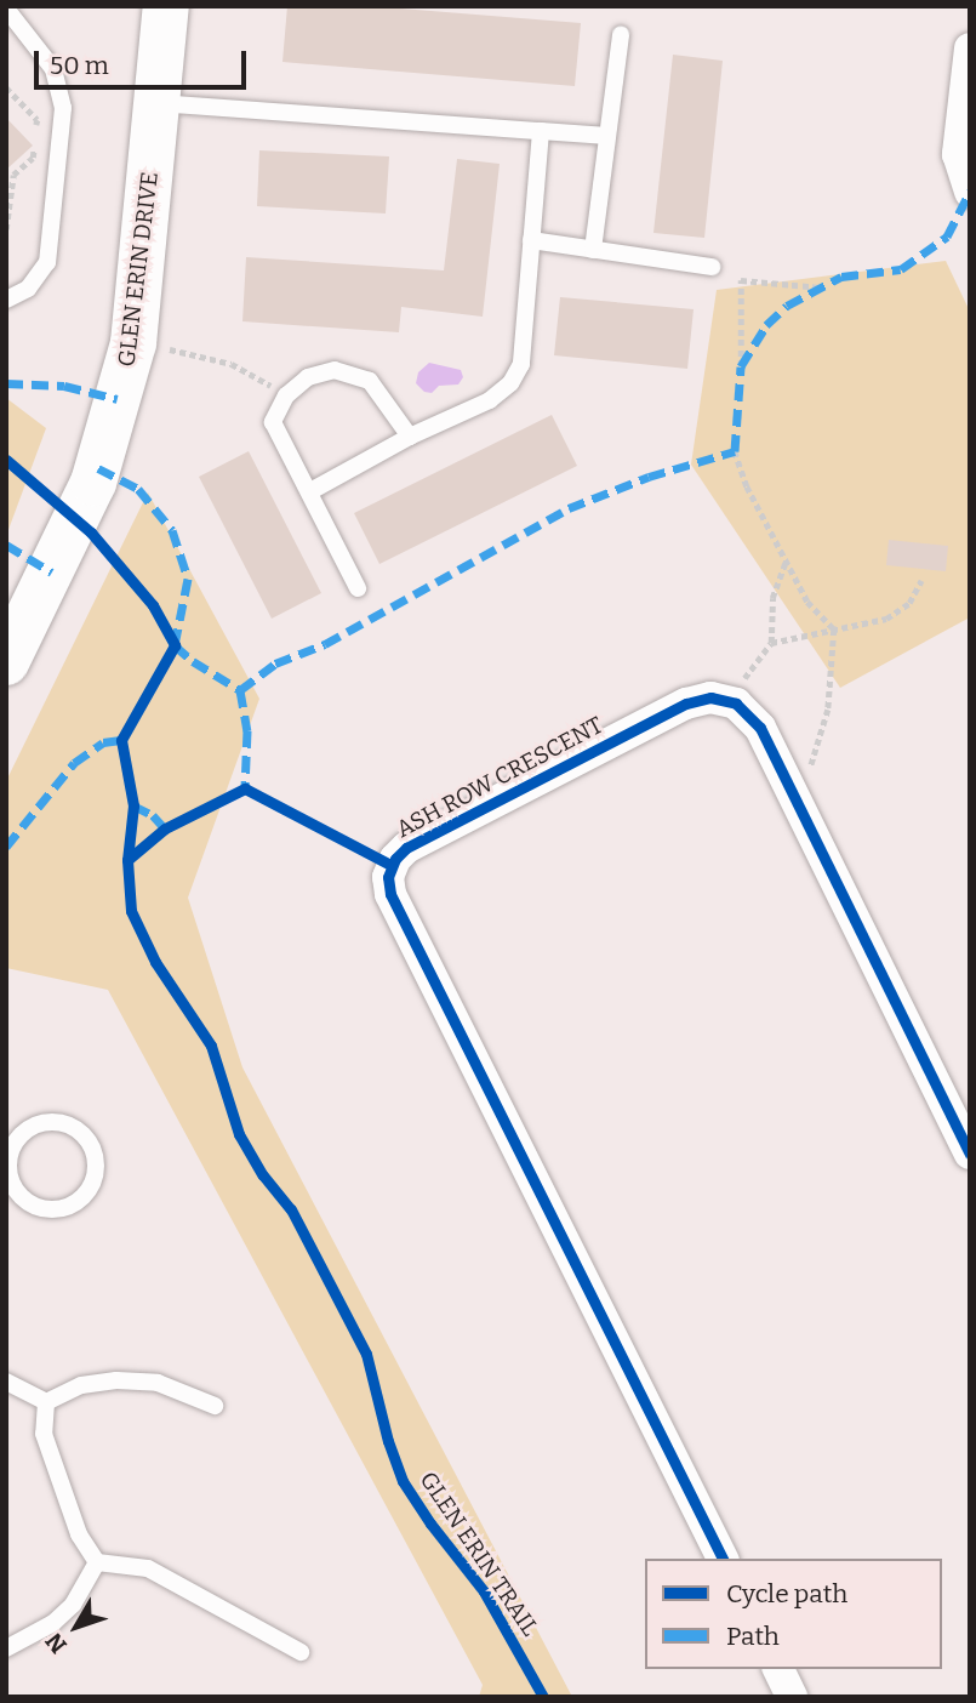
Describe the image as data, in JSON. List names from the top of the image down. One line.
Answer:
{"streets":{"street":["GLEN ERIN DRIVE","ASH ROW CRESCENT"],"cycle path":["GLEN ERIN TRAIL"]},"legend":["Cycle path","Path"],"scale_bar":"50 m","north":"bottom left"}
